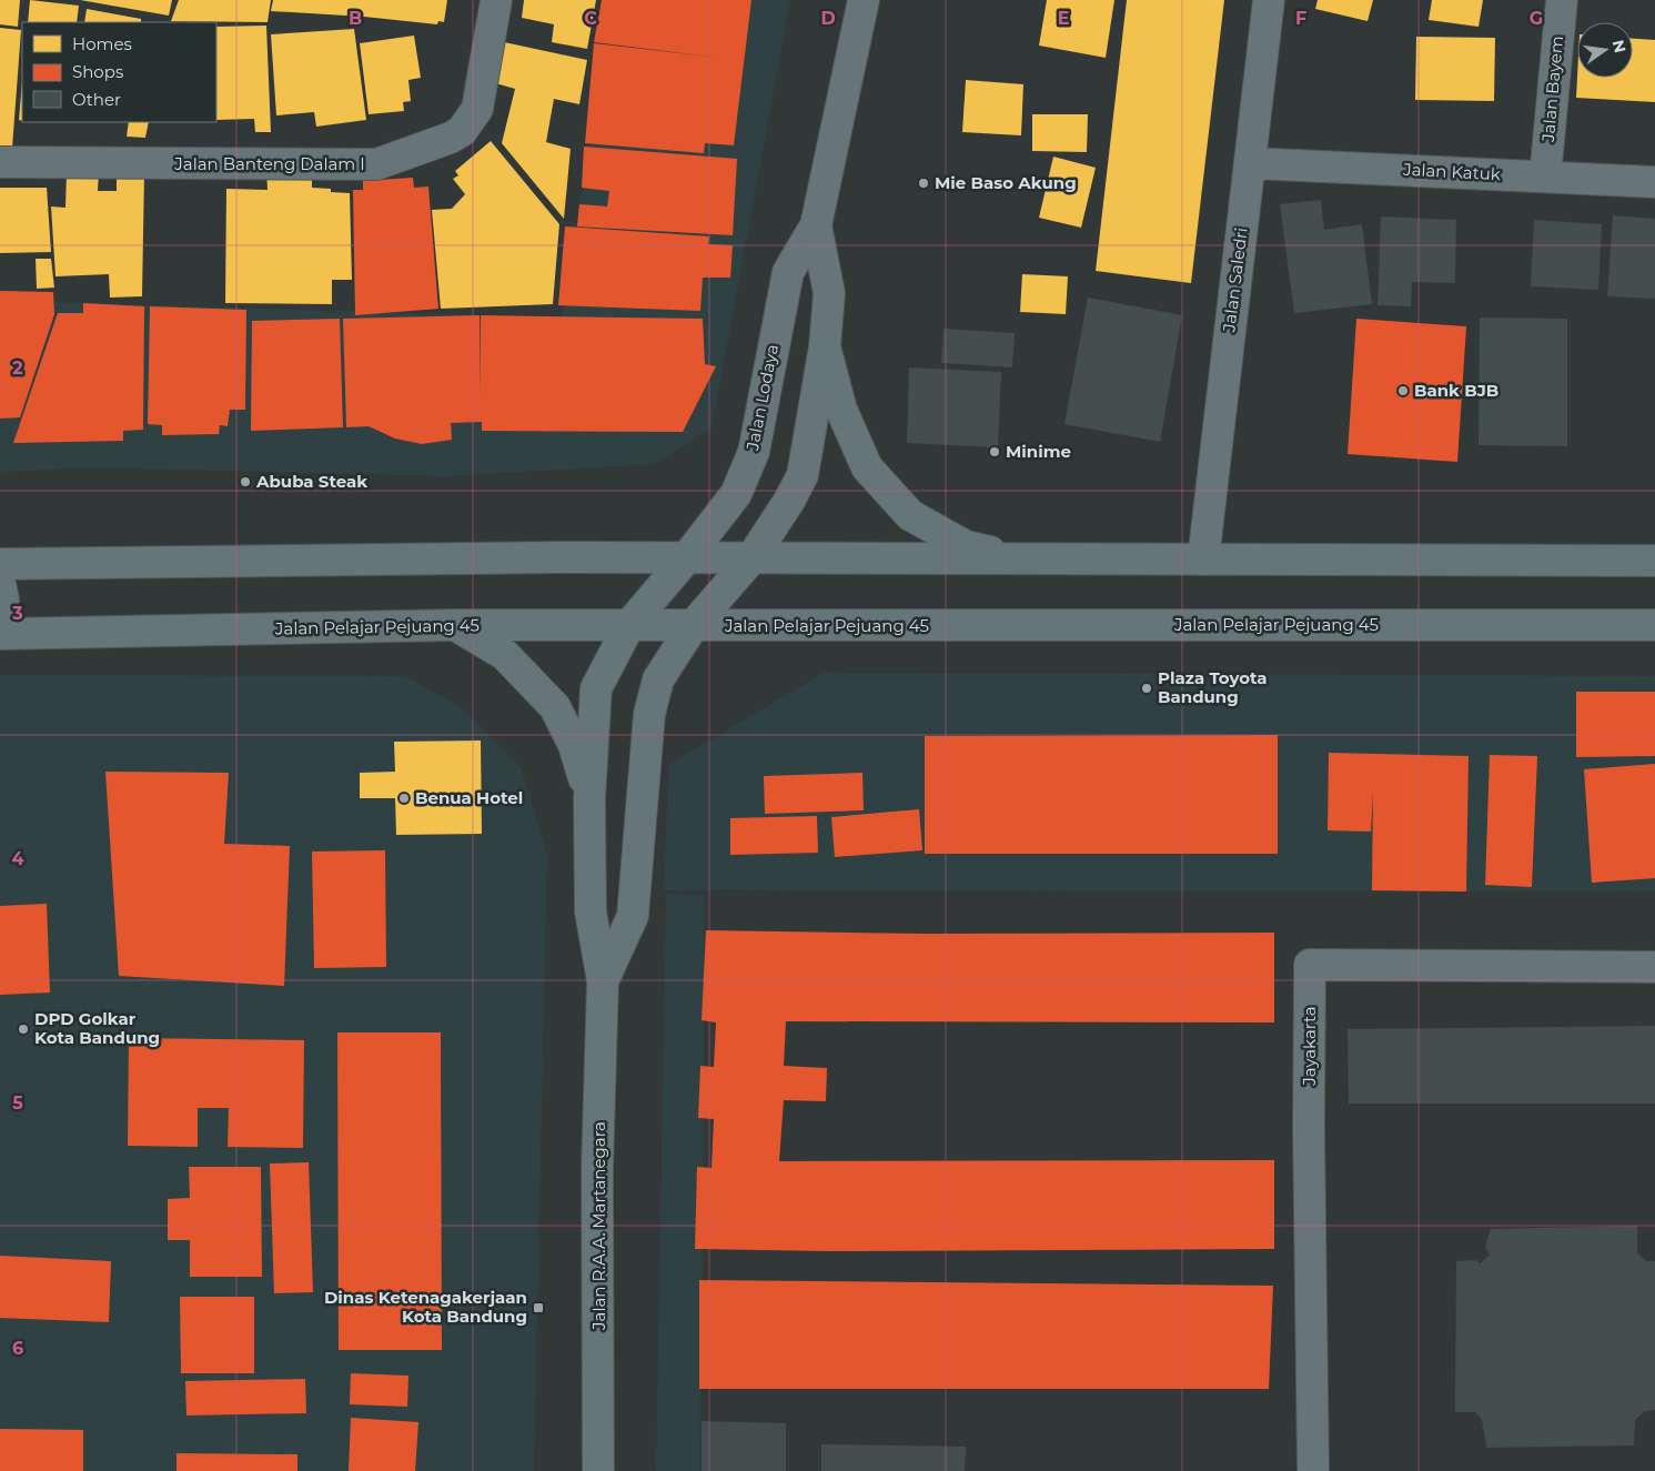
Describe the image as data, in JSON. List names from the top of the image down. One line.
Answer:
{"streets":{"main road":["Jalan Pelajar Pejuang 45","Jalan R.A.A. Martanegara"],"street":["Jalan Bayem","Jalan Banteng Dalam I","Jalan Katuk","Jalan Saledri","Jalan Lodaya","Jayakarta"]},"crossings":[["Jalan Bayem","Jalan Katuk"],["Jalan Katuk","Jalan Saledri"],["Jalan Lodaya","Jalan R.A.A. Martanegara"],["Jalan Pelajar Pejuang 45","Jalan R.A.A. Martanegara"]],"places":{"other":["Mie Baso Akung","Bank BJB","Minime","Abuba Steak","Plaza Toyota Bandung","Benua Hotel","DPD Golkar Kota Bandung"],"transit":["Dinas Ketenagakerjaan Kota Bandung"]},"legend":["Homes","Shops","Other"],"north":"right","grid":{"columns":["B","C","D","E","F","G"],"rows":["2","3","4","5","6"]}}
